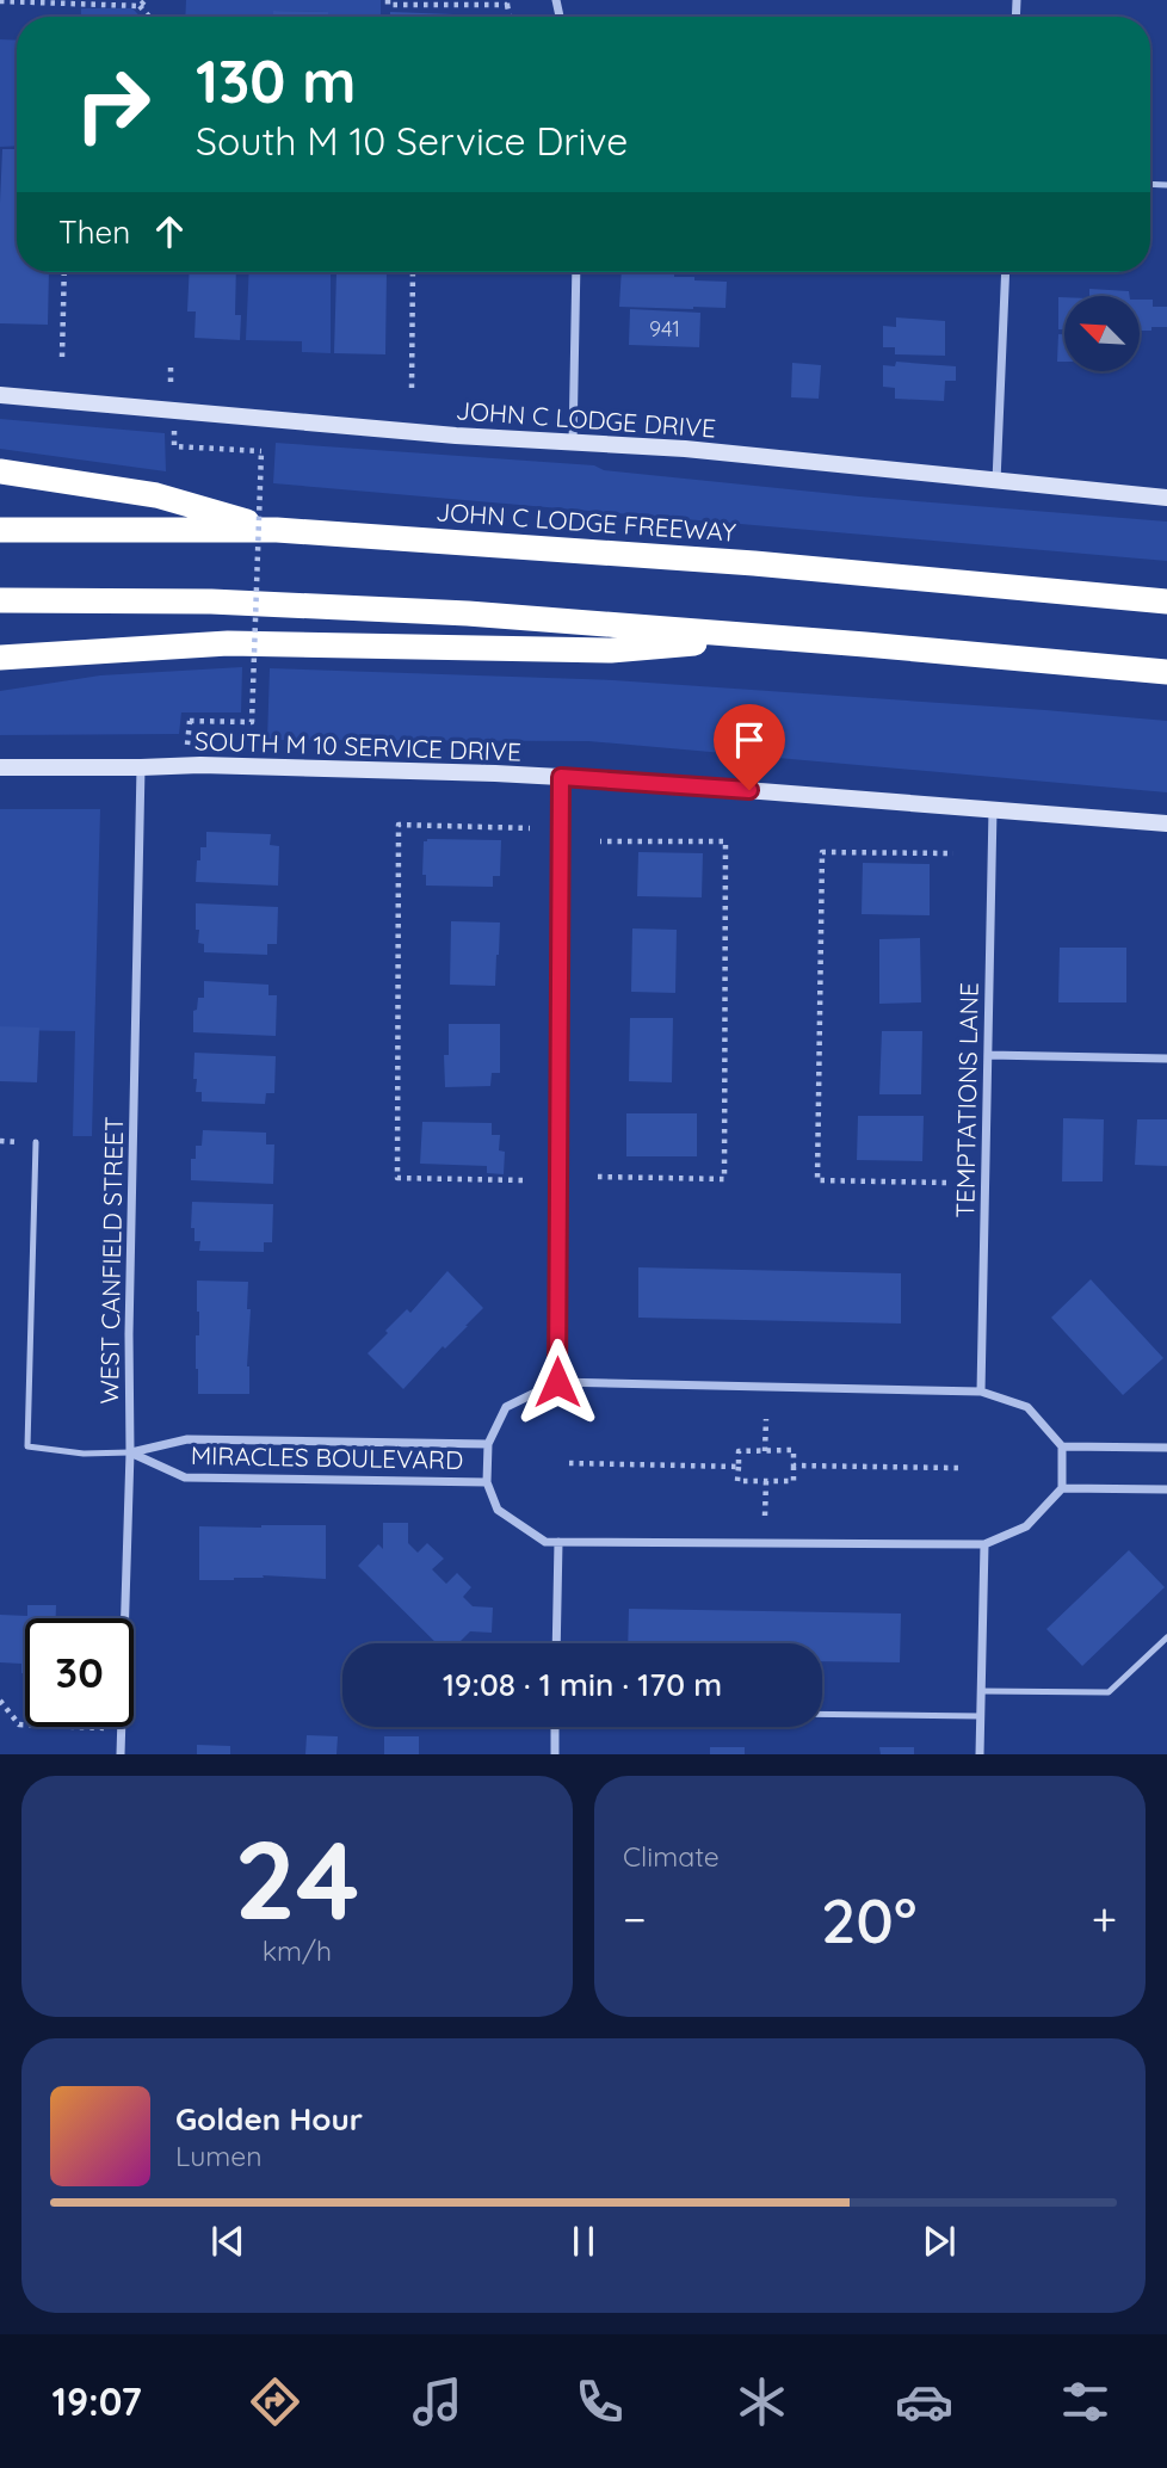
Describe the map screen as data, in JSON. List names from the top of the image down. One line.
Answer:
{"streets":{"highway":["JOHN C LODGE FREEWAY"],"main road":["JOHN C LODGE DRIVE","SOUTH M 10 SERVICE DRIVE"],"street":["TEMPTATIONS LANE","WEST CANFIELD STREET","MIRACLES BOULEVARD"]},"crossings":[["SOUTH M 10 SERVICE DRIVE","TEMPTATIONS LANE"],["SOUTH M 10 SERVICE DRIVE","WEST CANFIELD STREET"],["TEMPTATIONS LANE","MIRACLES BOULEVARD"],["WEST CANFIELD STREET","MIRACLES BOULEVARD"]],"house_numbers":["941"],"north":"top left","page":{"turn":["130 m","South M 10 Service Drive"],"then":"Then","limit":"30","trip":"19:08 · 1 min · 170 m","tile":[["24","km/h"],"Climate"],"heat":["−","20°","+"],"song":["Golden Hour","Lumen"],"tabs":"19:07"}}
